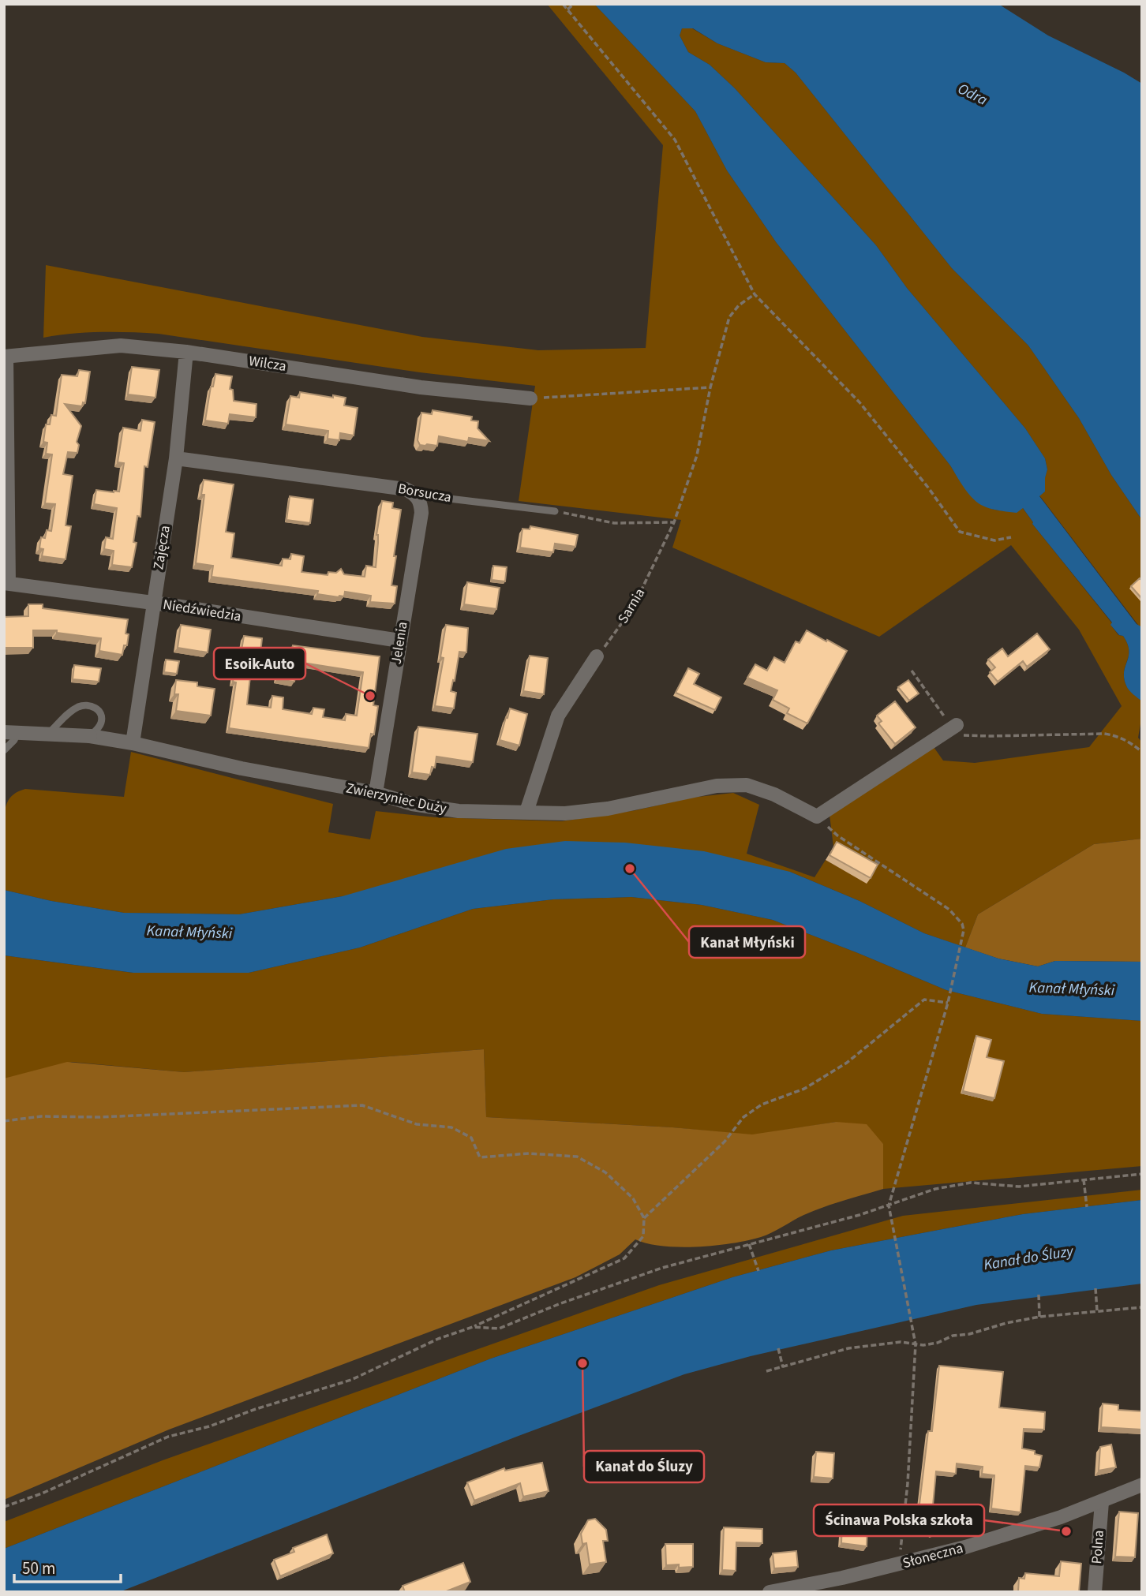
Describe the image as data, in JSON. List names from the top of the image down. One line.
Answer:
{"streets":{"street":["Wilcza","Borsucza","Zajęcza","Niedźwiedzia","Jelenia","Zwierzyniec Duży","Polna","Słoneczna"],"path":["Sarnia"]},"crossings":[["Wilcza","Zajęcza"],["Borsucza","Zajęcza"],["Borsucza","Jelenia"],["Zajęcza","Niedźwiedzia"],["Zajęcza","Zwierzyniec Duży"],["Niedźwiedzia","Jelenia"],["Jelenia","Zwierzyniec Duży"],["Polna","Słoneczna"]],"water":["Odra","Kanał Młyński","Kanał do Śluzy"],"places":["Esoik-Auto","Kanał Młyński","Kanał do Śluzy","Ścinawa Polska szkoła"],"scale_bar":"50 m"}
